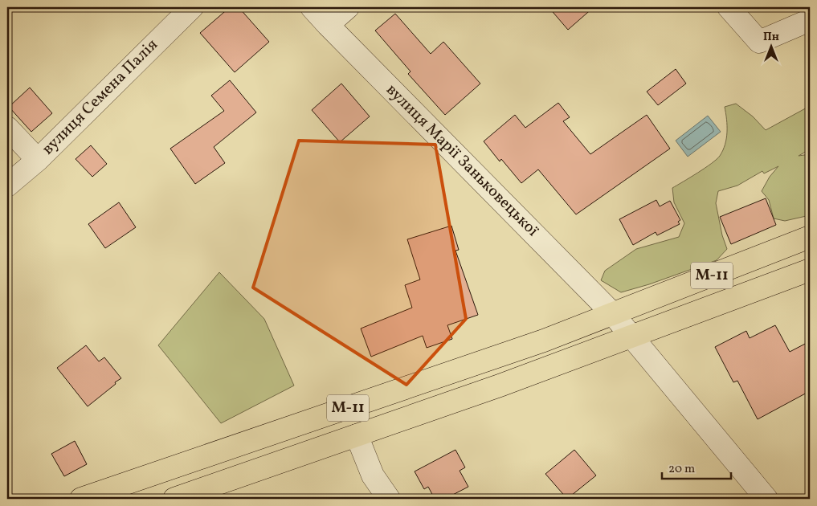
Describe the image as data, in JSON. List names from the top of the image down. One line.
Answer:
{"streets":{"highway":["М-11"],"street":["вулиця Семена Палія","вулиця Марії Заньковецької"]},"crossings":[["вулиця Марії Заньковецької","М-11"]],"scale_bar":"20 m","north":"top"}
